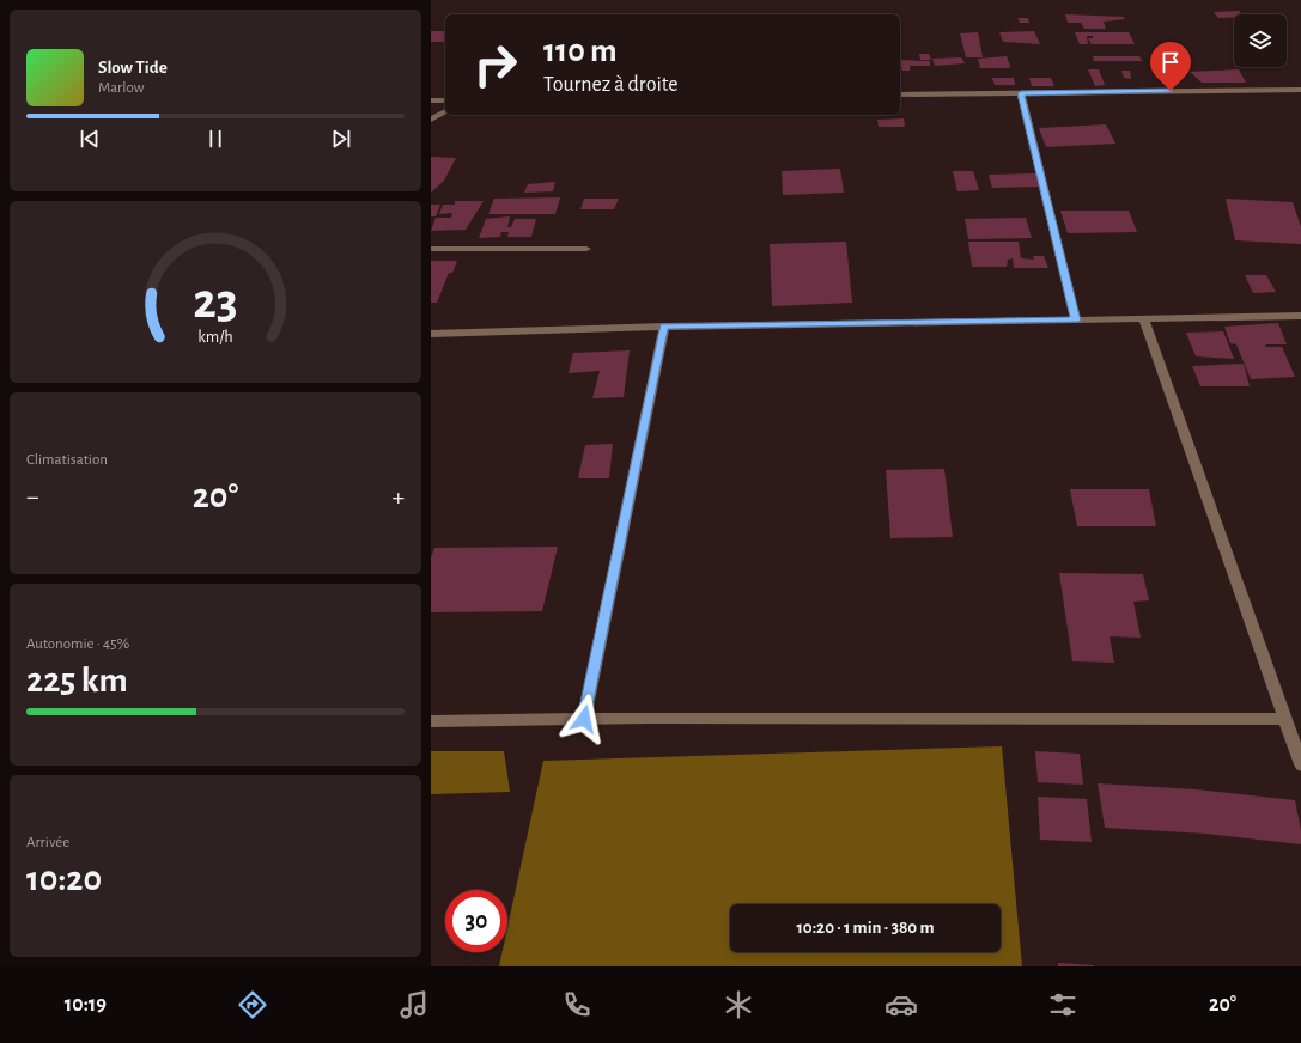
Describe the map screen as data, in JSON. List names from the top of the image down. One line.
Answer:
{"page":{"turn":["110 m","Tournez à droite"],"song":["Slow Tide","Marlow"],"tile":["Climatisation",["Autonomie · 45%","225 km"],["Arrivée","10:20"]],"heat":["−","20°","+"],"limit":"30","trip":"10:20 · 1 min · 380 m","tabs":["10:19","20°"],"gauge":["23","km/h"]}}
